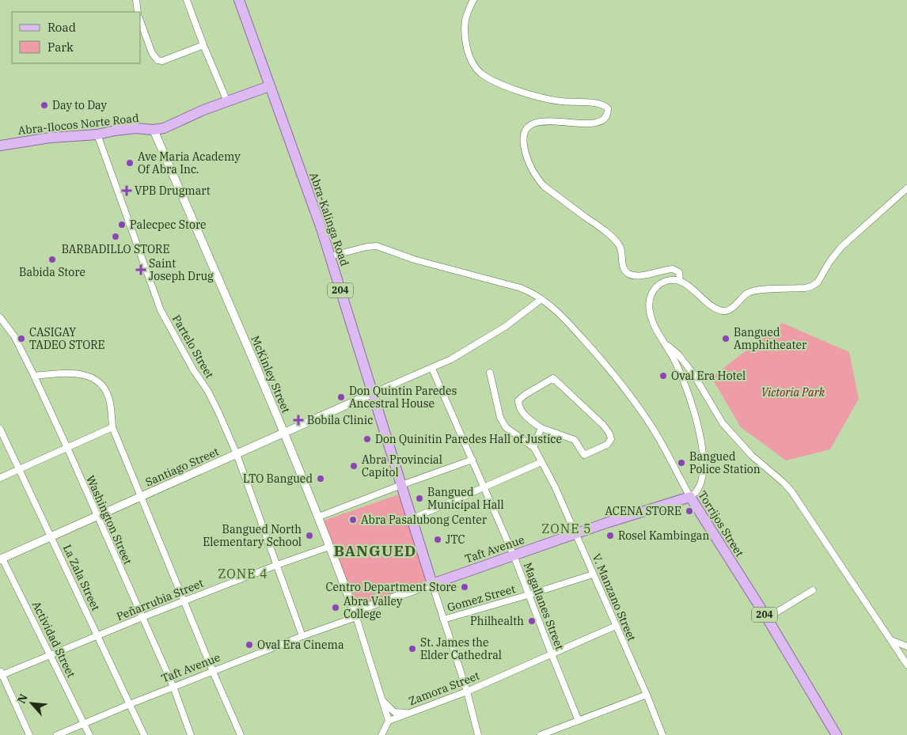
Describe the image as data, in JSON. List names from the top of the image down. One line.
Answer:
{"streets":{"main road":["Abra-Ilocos Norte Road","Abra-Kalinga Road","204","Torrijos Street","Taft Avenue"],"street":["Partelo Street","McKinley Street","Santiago Street","Washington Street","La Zala Street","V. Manzano Street","Gomez Street","Peñarrubia Street","Magallanes Street","Actividad Street","Zamora Street"]},"crossings":[["Abra-Ilocos Norte Road","Abra-Kalinga Road"],["Abra-Ilocos Norte Road","Partelo Street"],["Abra-Ilocos Norte Road","McKinley Street"],["Abra-Kalinga Road","Santiago Street"],["Abra-Kalinga Road","Torrijos Street"],["Abra-Kalinga Road","Taft Avenue"],["Partelo Street","Santiago Street"],["Partelo Street","Taft Avenue"],["Partelo Street","Peñarrubia Street"],["McKinley Street","Santiago Street"],["McKinley Street","Taft Avenue"],["McKinley Street","Peñarrubia Street"],["McKinley Street","Zamora Street"],["Santiago Street","Washington Street"],["Santiago Street","La Zala Street"],["Santiago Street","Actividad Street"],["Washington Street","Taft Avenue"],["Washington Street","Peñarrubia Street"],["Torrijos Street","Taft Avenue"],["Taft Avenue","La Zala Street"],["Taft Avenue","V. Manzano Street"],["Taft Avenue","Magallanes Street"],["Taft Avenue","Actividad Street"],["La Zala Street","Peñarrubia Street"],["V. Manzano Street","Gomez Street"],["V. Manzano Street","Zamora Street"],["Gomez Street","Magallanes Street"],["Peñarrubia Street","Actividad Street"],["Magallanes Street","Zamora Street"]],"districts":["ZONE 5","BANGUED","ZONE 4"],"parks":["Victoria Park"],"places":{"other":["Day to Day","Ave Maria Academy Of Abra Inc.","Palecpec Store","BARBADILLO STORE","Babida Store","CASIGAY TADEO STORE","Bangued Amphitheater","Oval Era Hotel","Don Quintin Paredes Ancestral House","Don Quinitin Paredes Hall of Justice","Bangued Police Station","Abra Provincial Capitol","LTO Bangued","Bangued Municipal Hall","ACENA STORE","Abra Pasalubong Center","Bangued North Elementary School","Rosel Kambingan","JTC","Centro Department Store","Abra Valley College","Philhealth","Oval Era Cinema","St. James the Elder Cathedral"],"health":["VPB Drugmart","Saint Joseph Drug","Bobila Clinic"]},"legend":["Road","Park"],"north":"top left"}
